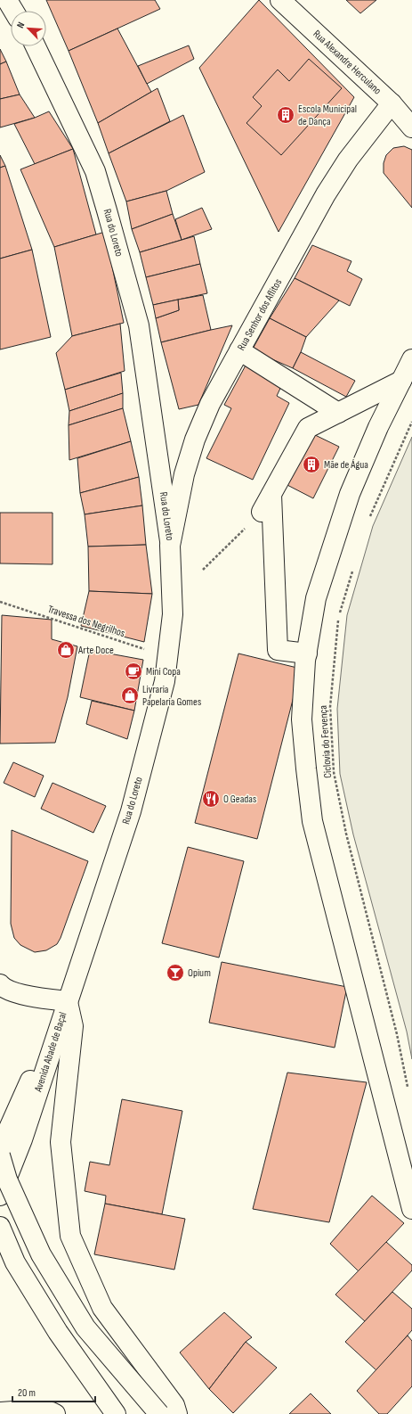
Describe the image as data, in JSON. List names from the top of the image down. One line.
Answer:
{"streets":{"main road":["Rua Alexandre Herculano","Rua do Loreto","Rua Senhor dos Aflitos","Avenida Abade de Baçal"],"path":["Travessa dos Negrilhos","Ciclovia do Fervença"]},"crossings":[["Rua Alexandre Herculano","Rua Senhor dos Aflitos"],["Rua do Loreto","Rua Senhor dos Aflitos"],["Rua do Loreto","Travessa dos Negrilhos"],["Rua do Loreto","Avenida Abade de Baçal"]],"places":{"building":["Escola Municipal de Dança","Mãe de Água"],"shop":["Arte Doce","Livraria Papelaria Gomes"],"cafe":["Mini Copa"],"restaurant":["O Geadas"],"bar":["Opium"]},"scale_bar":"20 m","north":"top left"}
